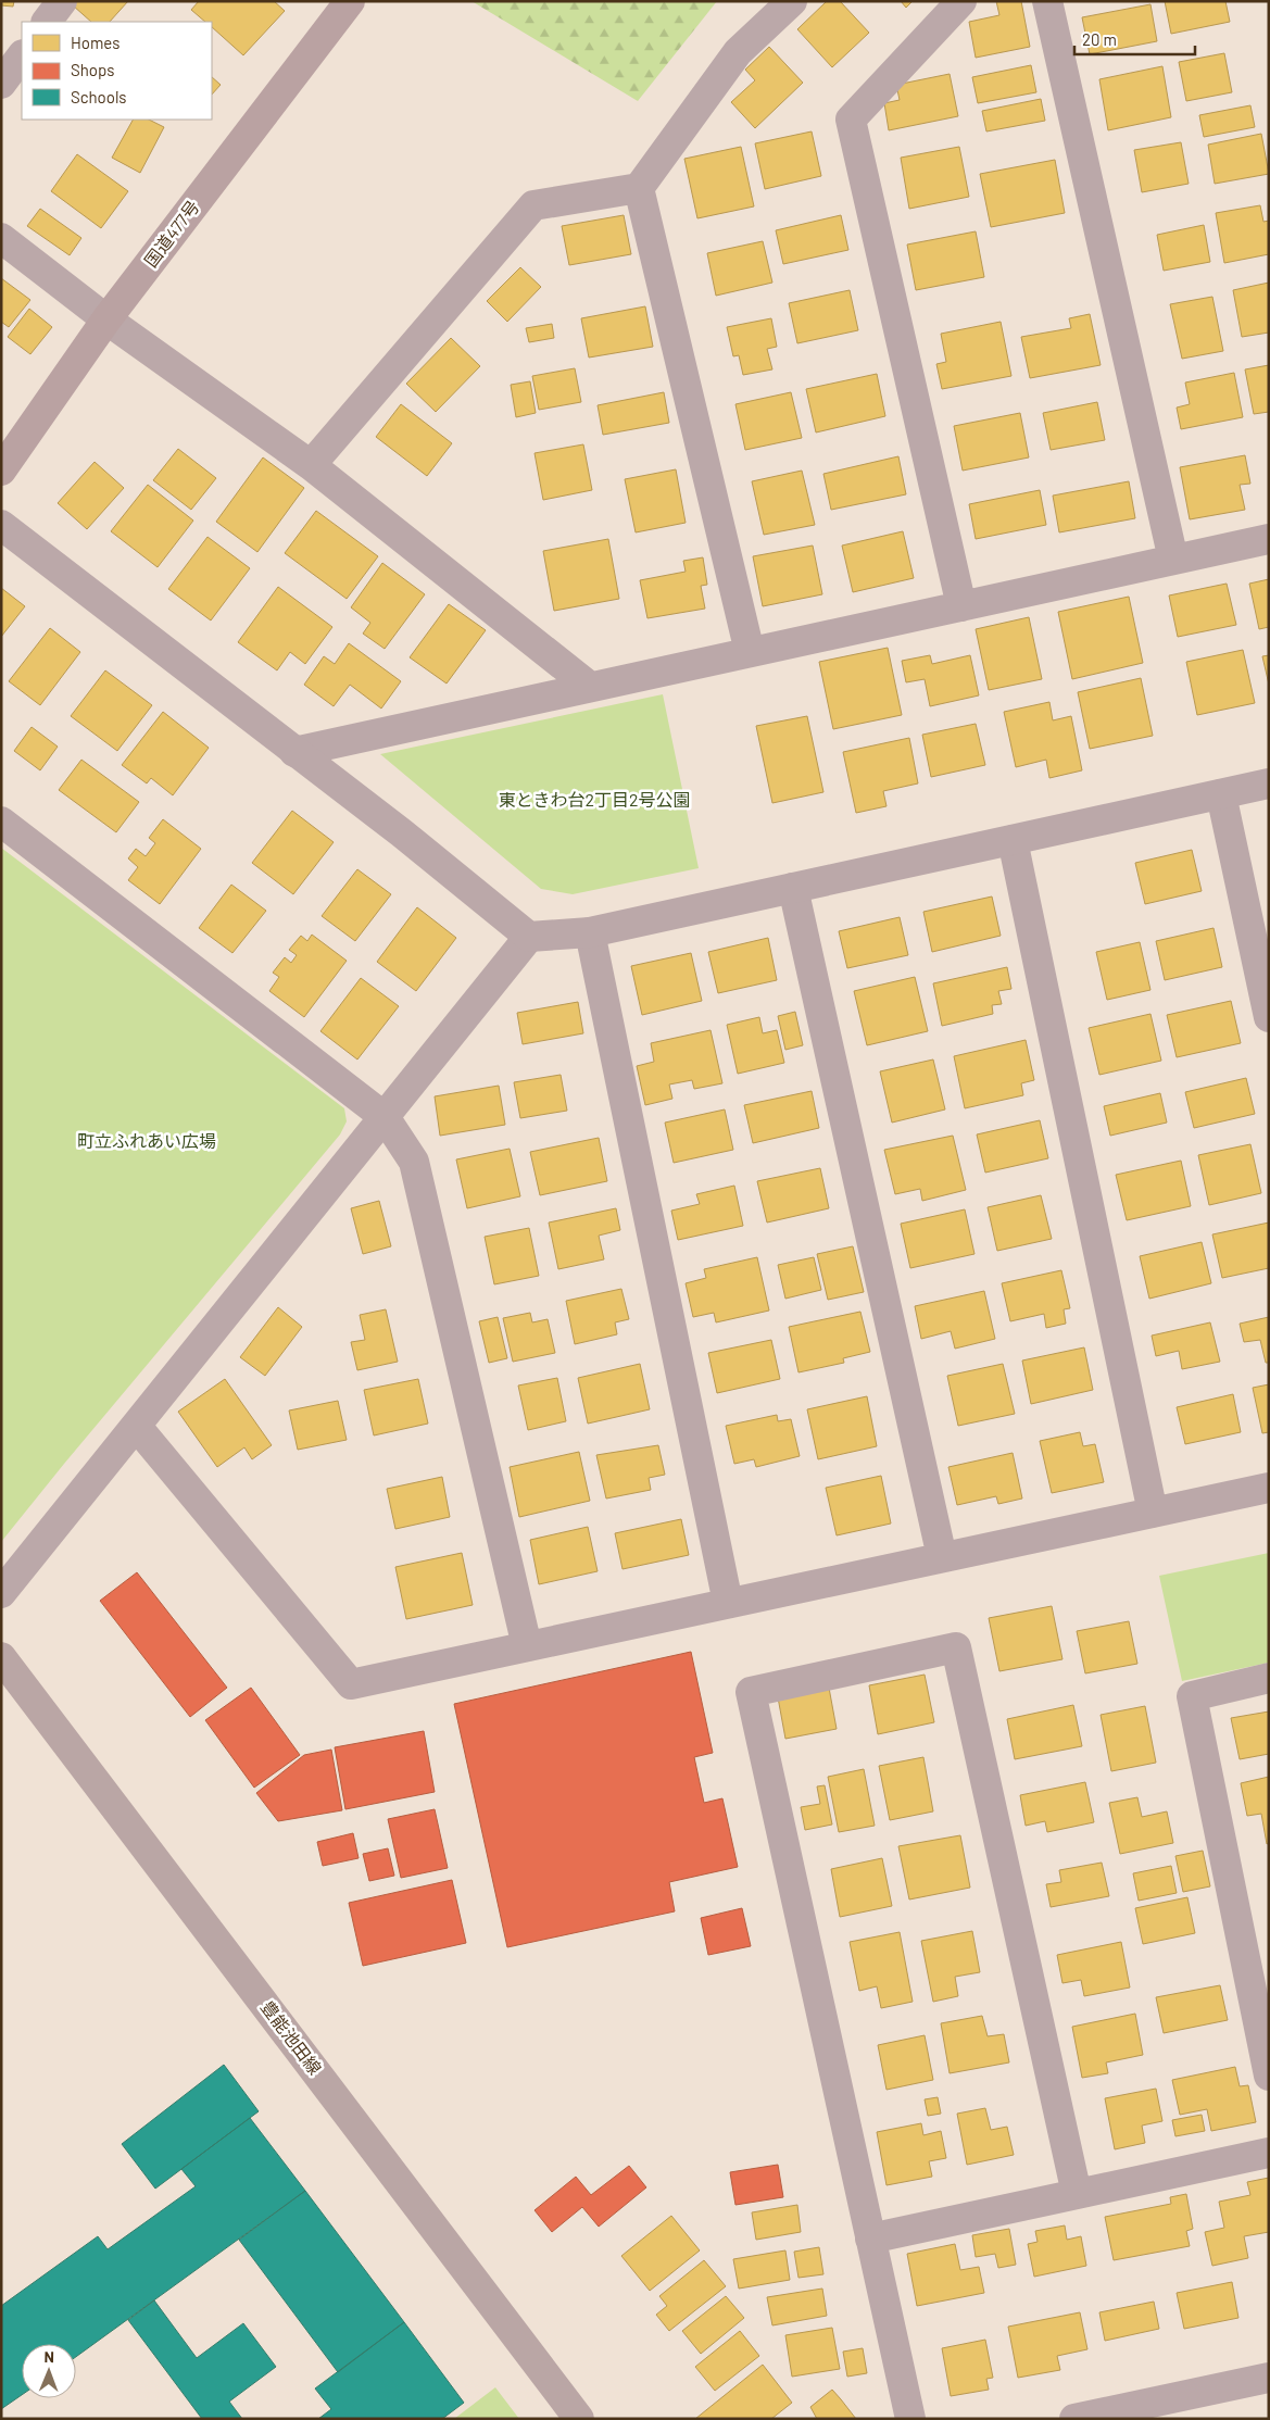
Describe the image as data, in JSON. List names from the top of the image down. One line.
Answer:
{"streets":{"highway":["国道477号"],"main road":["豊能池田線"]},"parks":["東ときわ台2丁目2号公園","町立ふれあい広場"],"legend":["Homes","Shops","Schools"],"scale_bar":"20 m","north":"top"}
